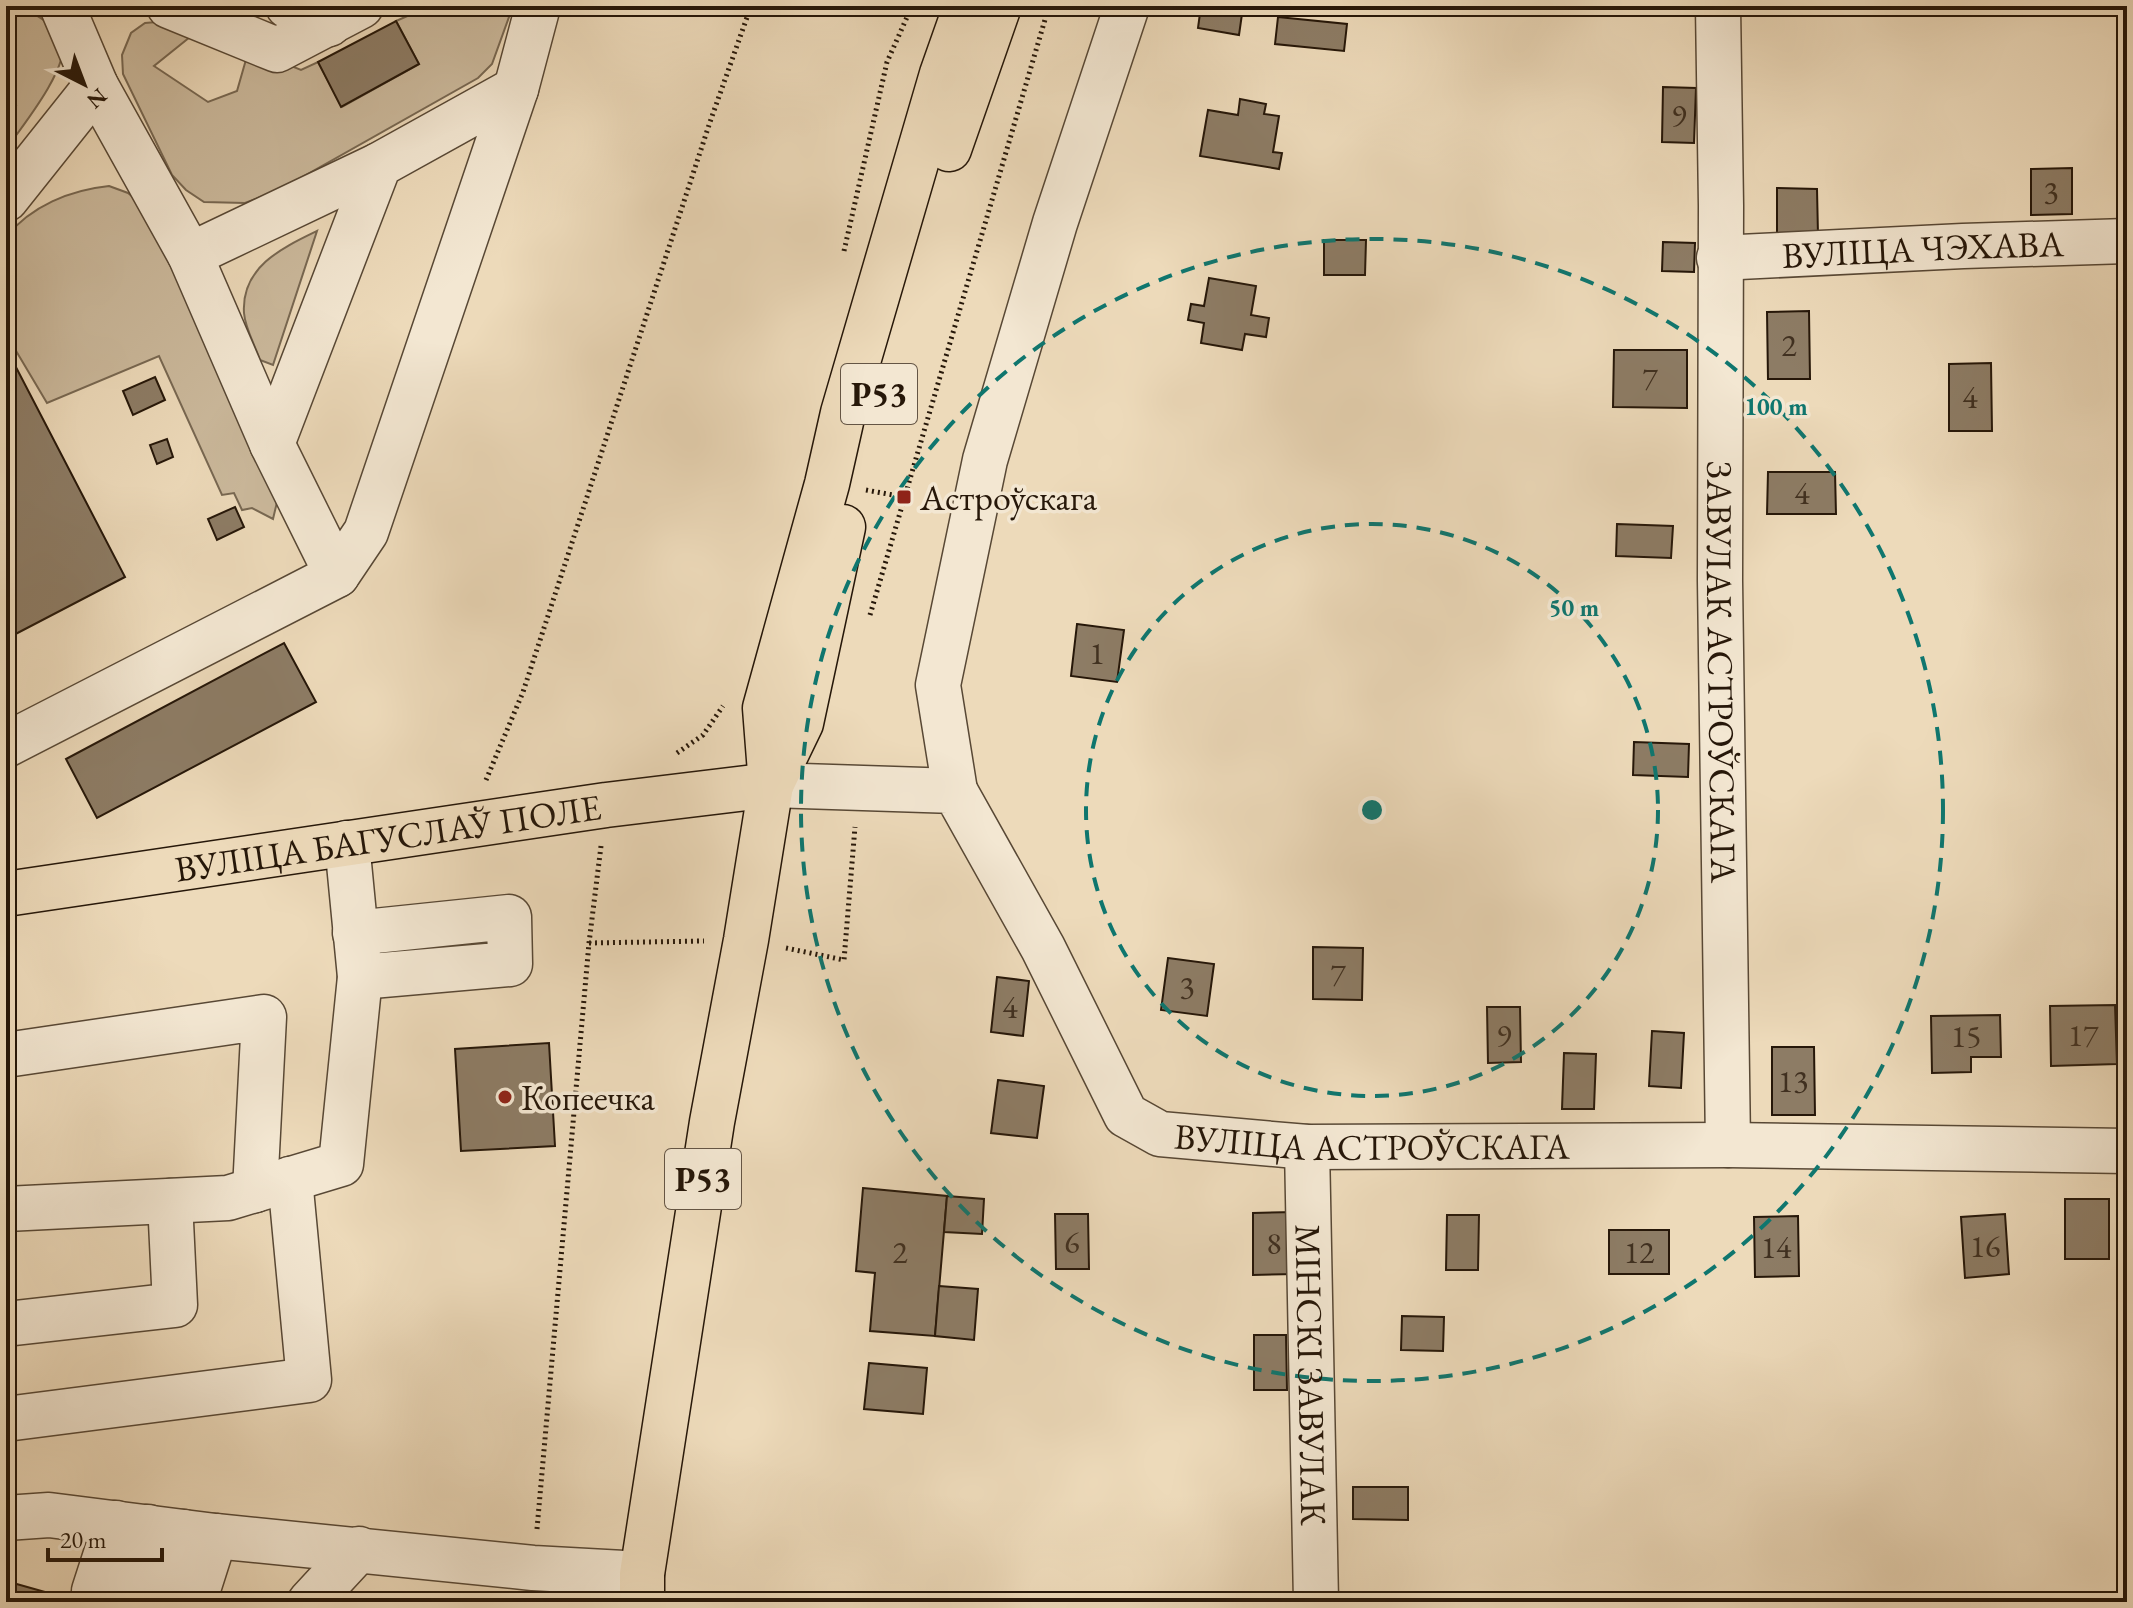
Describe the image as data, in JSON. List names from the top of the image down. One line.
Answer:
{"streets":{"main road":["Р53","ВУЛІЦА БАГУСЛАЎ ПОЛЕ"],"street":["ВУЛІЦА ЧЭХАВА","ЗАВУЛАК АСТРОЎСКАГА","ВУЛІЦА АСТРОЎСКАГА","МІНСКІ ЗАВУЛАК"]},"crossings":[["ВУЛІЦА ЧЭХАВА","ЗАВУЛАК АСТРОЎСКАГА"],["Р53","ВУЛІЦА БАГУСЛАЎ ПОЛЕ"],["ЗАВУЛАК АСТРОЎСКАГА","ВУЛІЦА АСТРОЎСКАГА"],["ВУЛІЦА АСТРОЎСКАГА","МІНСКІ ЗАВУЛАК"]],"places":{"transit":["Астроўскага"],"other":["Копеечка"]},"house_numbers":["9","3","2","7","4","4","1","7","3","4","9","17","15","13","6","8","16","14","2","12"],"scale_bar":"20 m","north":"bottom right","rings":["100 m","50 m"]}
